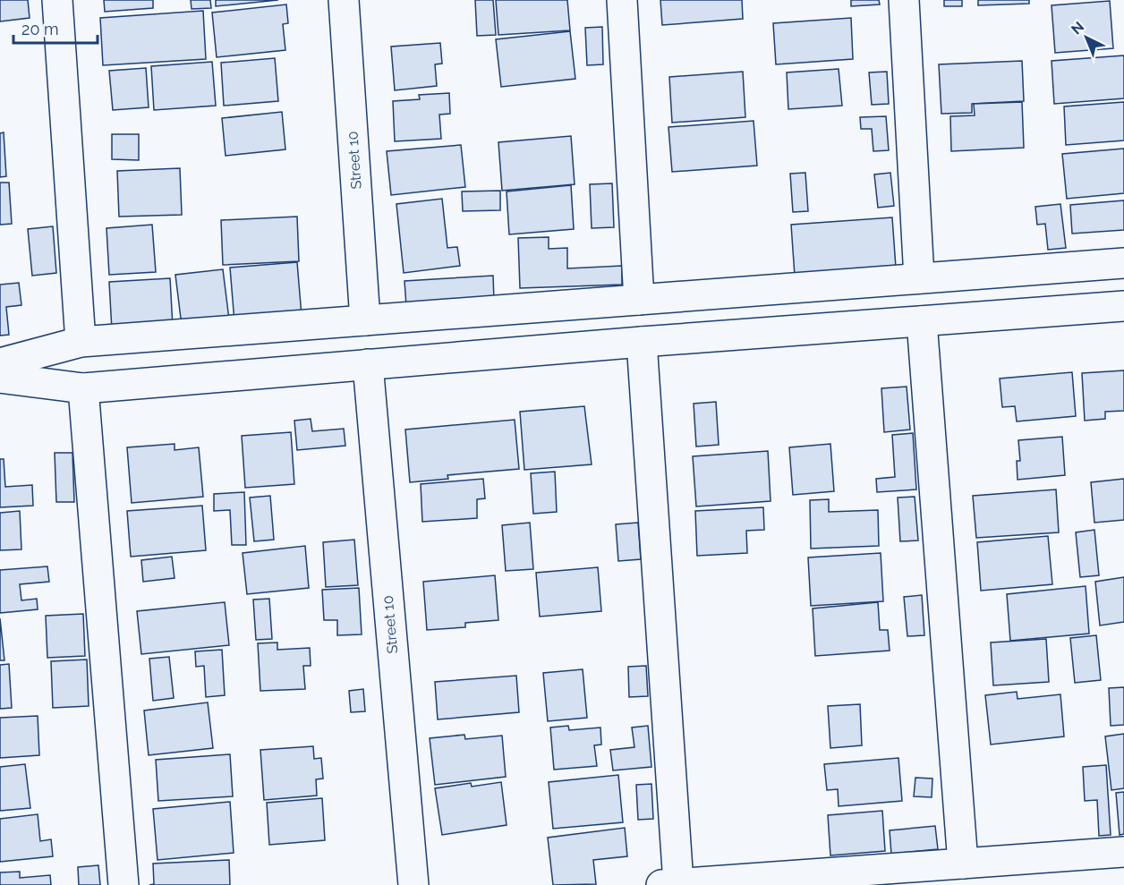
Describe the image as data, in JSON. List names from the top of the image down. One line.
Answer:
{"streets":{"street":["Street 10"]},"scale_bar":"20 m","north":"top left"}
